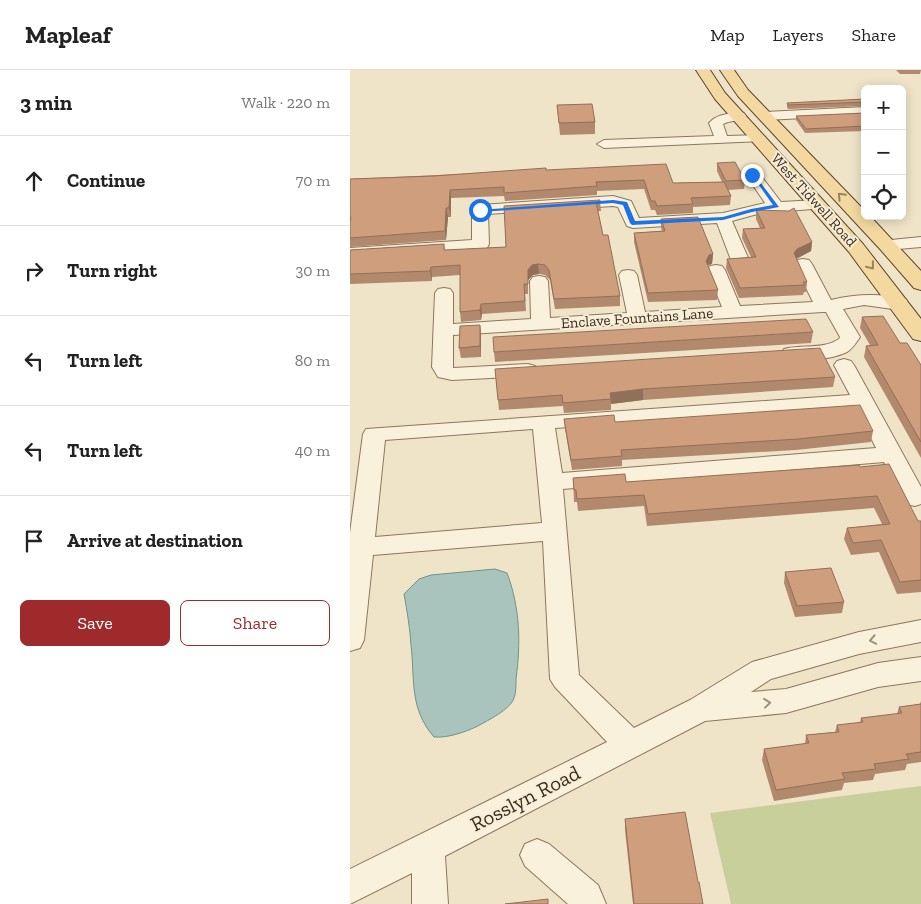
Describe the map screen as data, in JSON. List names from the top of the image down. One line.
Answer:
{"streets":{"main road":["West Tidwell Road"],"street":["Enclave Fountains Lane","Rosslyn Road"]},"crossings":[["West Tidwell Road","Enclave Fountains Lane"]],"page":{"header":"Mapleaf","nav":["Map","Layers","Share"],"heading":["3 min","Walk · 220 m"],"map_buttons":["+","−"],"list":[["Continue","70 m"],["Turn right","30 m"],["Turn left","80 m"],["Turn left","40 m"],"Arrive at destination"],"buttons":["Save","Share"]}}
